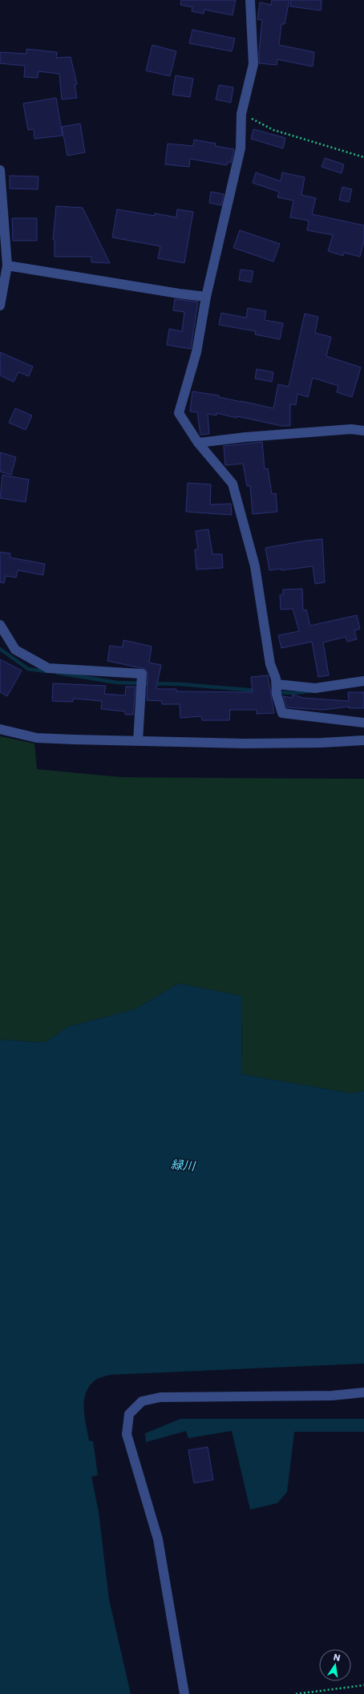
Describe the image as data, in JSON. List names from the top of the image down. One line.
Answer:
{"water":["緑川"],"north":"top"}
